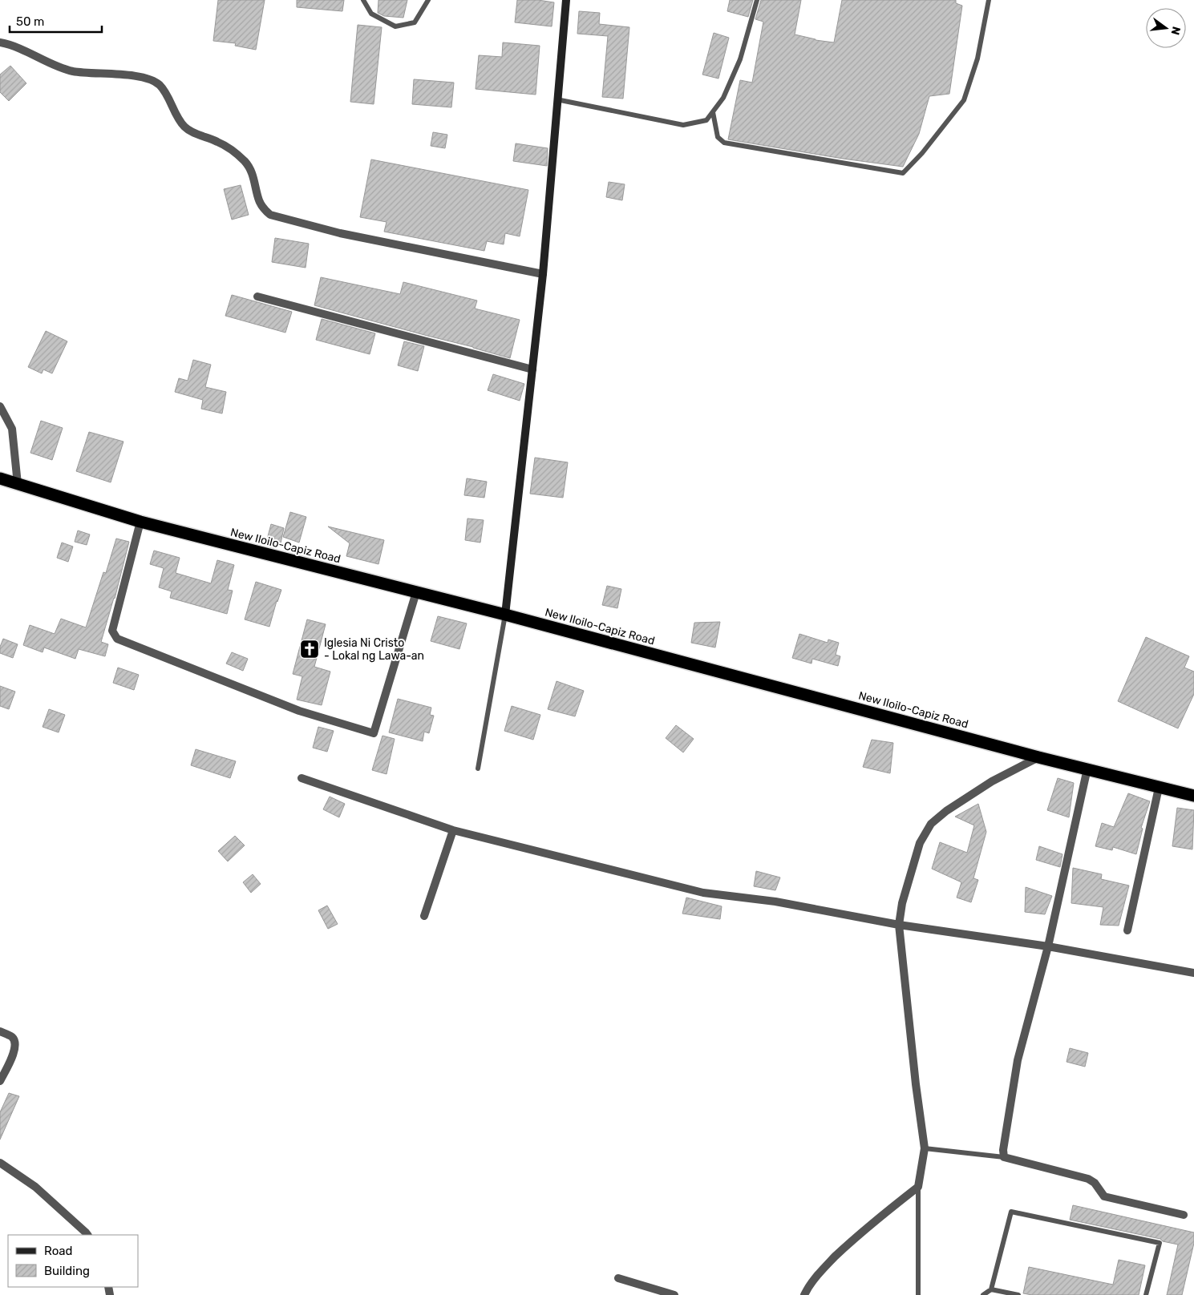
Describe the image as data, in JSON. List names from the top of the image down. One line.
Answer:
{"streets":{"highway":["New Iloilo-Capiz Road"]},"places":{"church":["Iglesia Ni Cristo - Lokal ng Lawa-an"]},"legend":["Road","Building"],"scale_bar":"50 m","north":"right"}
